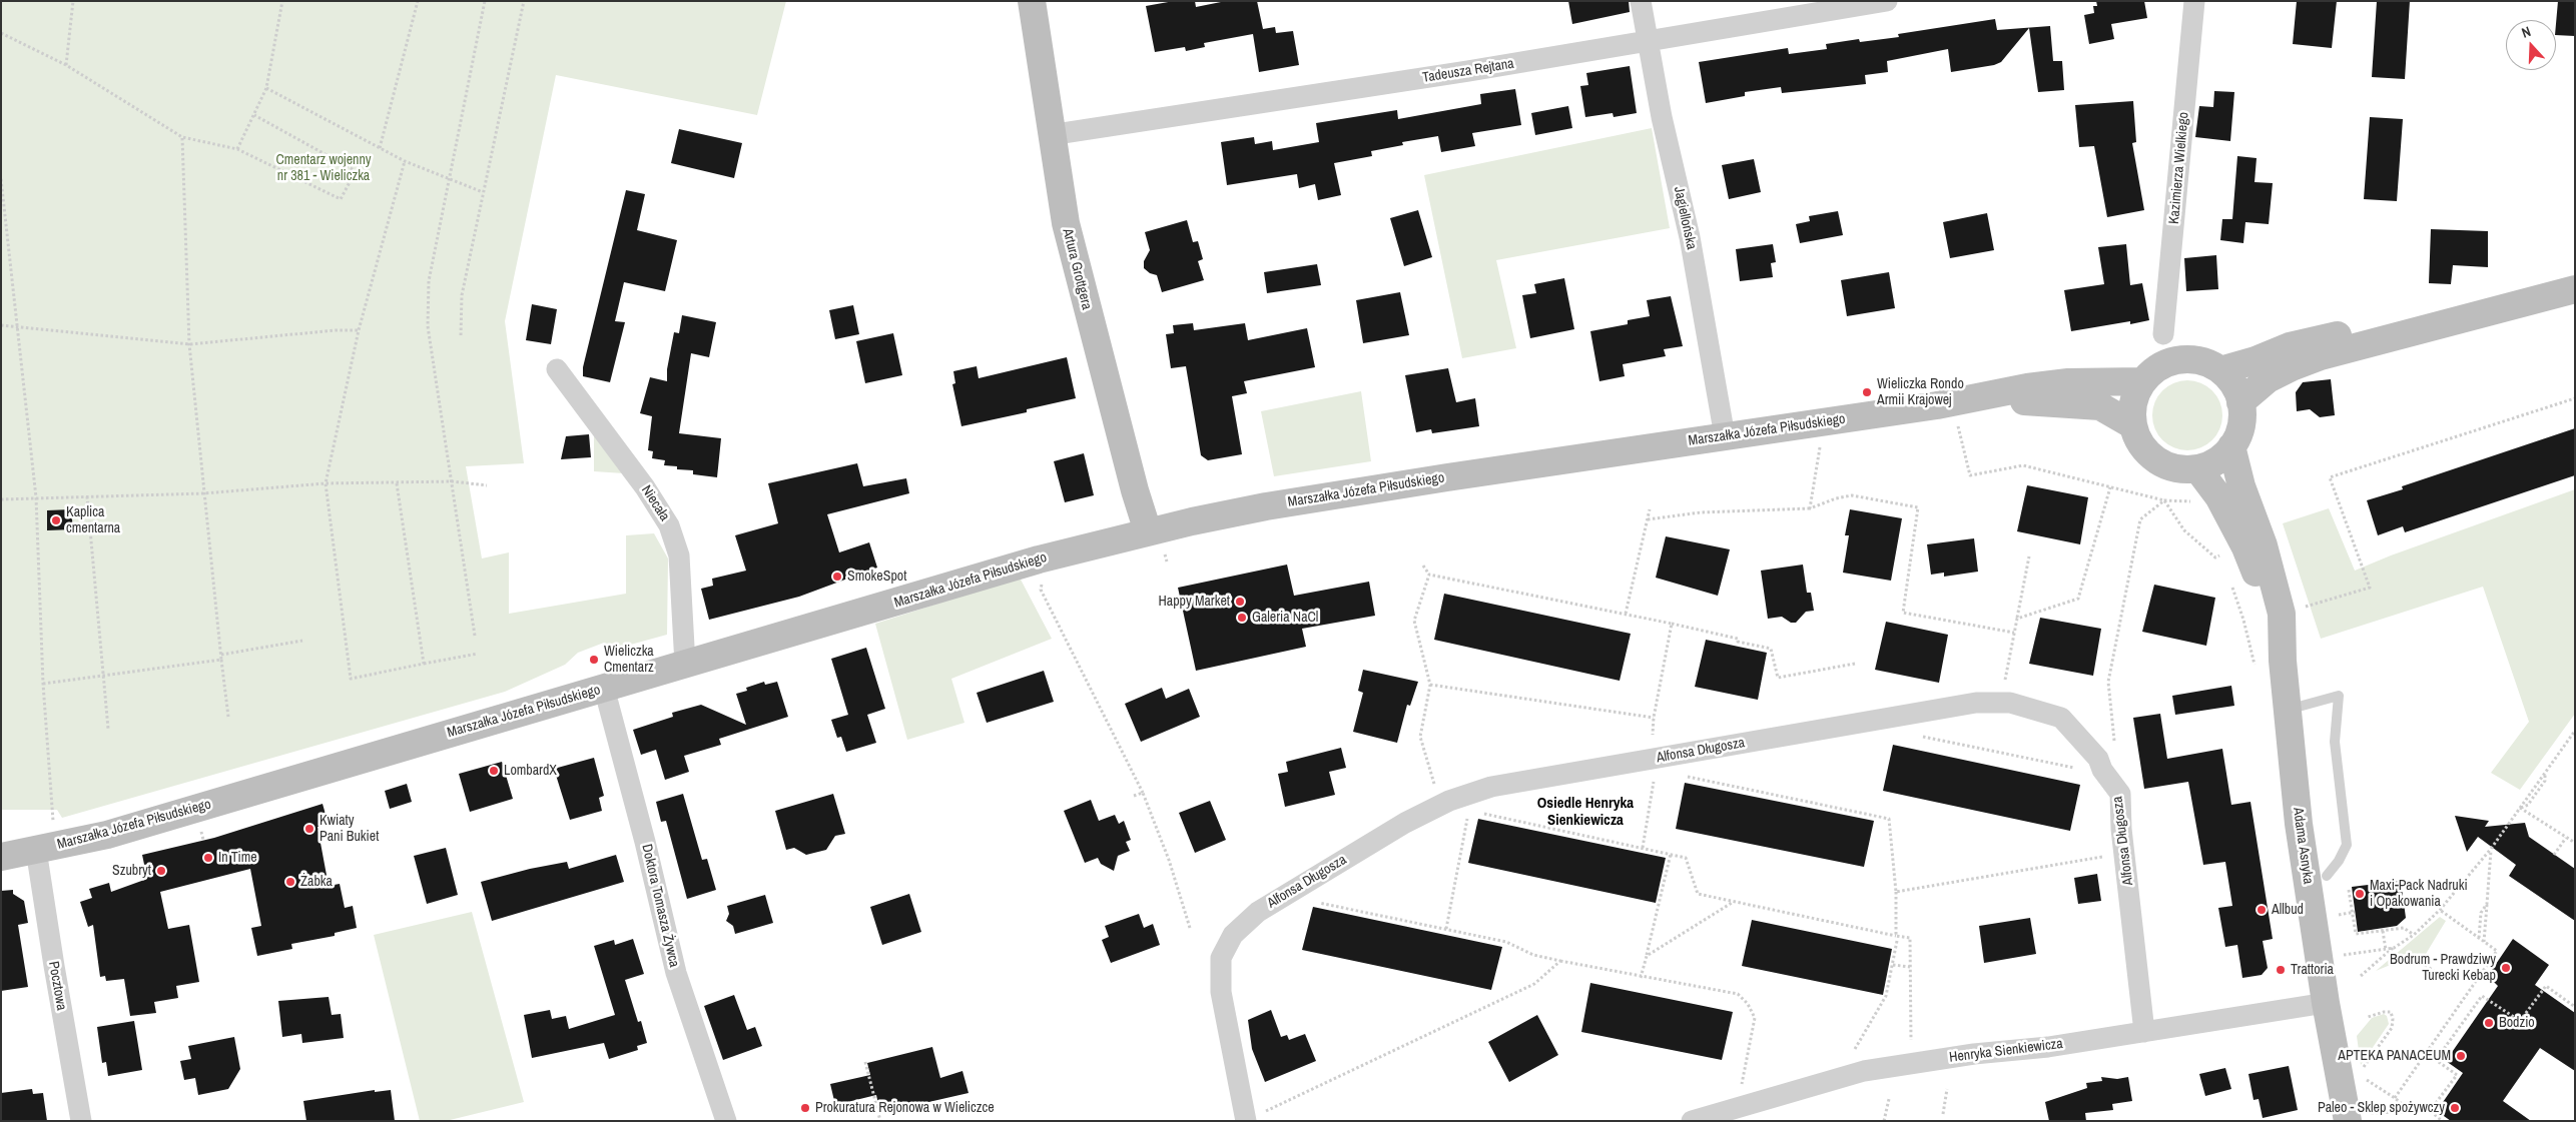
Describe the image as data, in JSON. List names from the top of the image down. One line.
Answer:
{"streets":{"main road":["Artura Grottgera","Marszałka Józefa Piłsudskiego","Adama Asnyka"],"street":["Tadeusza Rejtana","Kazimierza Wielkiego","Jagiellońska","Niecała","Alfonsa Długosza","Doktora Tomasza Żywca","Pocztowa","Henryka Sienkiewicza"]},"crossings":[["Tadeusza Rejtana","Jagiellońska"],["Tadeusza Rejtana","Artura Grottgera"],["Jagiellońska","Marszałka Józefa Piłsudskiego"],["Artura Grottgera","Marszałka Józefa Piłsudskiego"],["Marszałka Józefa Piłsudskiego","Niecała"],["Marszałka Józefa Piłsudskiego","Adama Asnyka"],["Marszałka Józefa Piłsudskiego","Doktora Tomasza Żywca"],["Marszałka Józefa Piłsudskiego","Pocztowa"],["Alfonsa Długosza","Henryka Sienkiewicza"],["Adama Asnyka","Henryka Sienkiewicza"]],"districts":["Osiedle Henryka Sienkiewicza"],"parks":["Cmentarz wojenny nr 381 - Wieliczka"],"places":["Wieliczka Rondo Armii Krajowej","Kaplica cmentarna","SmokeSpot","Happy Market","Galeria NaCl","Wieliczka Cmentarz","LombardX","Kwiaty Pani Bukiet","In Time","Szubryt","Żabka","Maxi-Pack Nadruki i Opakowania","Allbud","Bodrum - Prawdziwy Turecki Kebap","Trattoria","Bodzio","APTEKA PANACEUM","Prokuratura Rejonowa w Wieliczce","Paleo - Sklep spożywczy"],"north":"top"}
